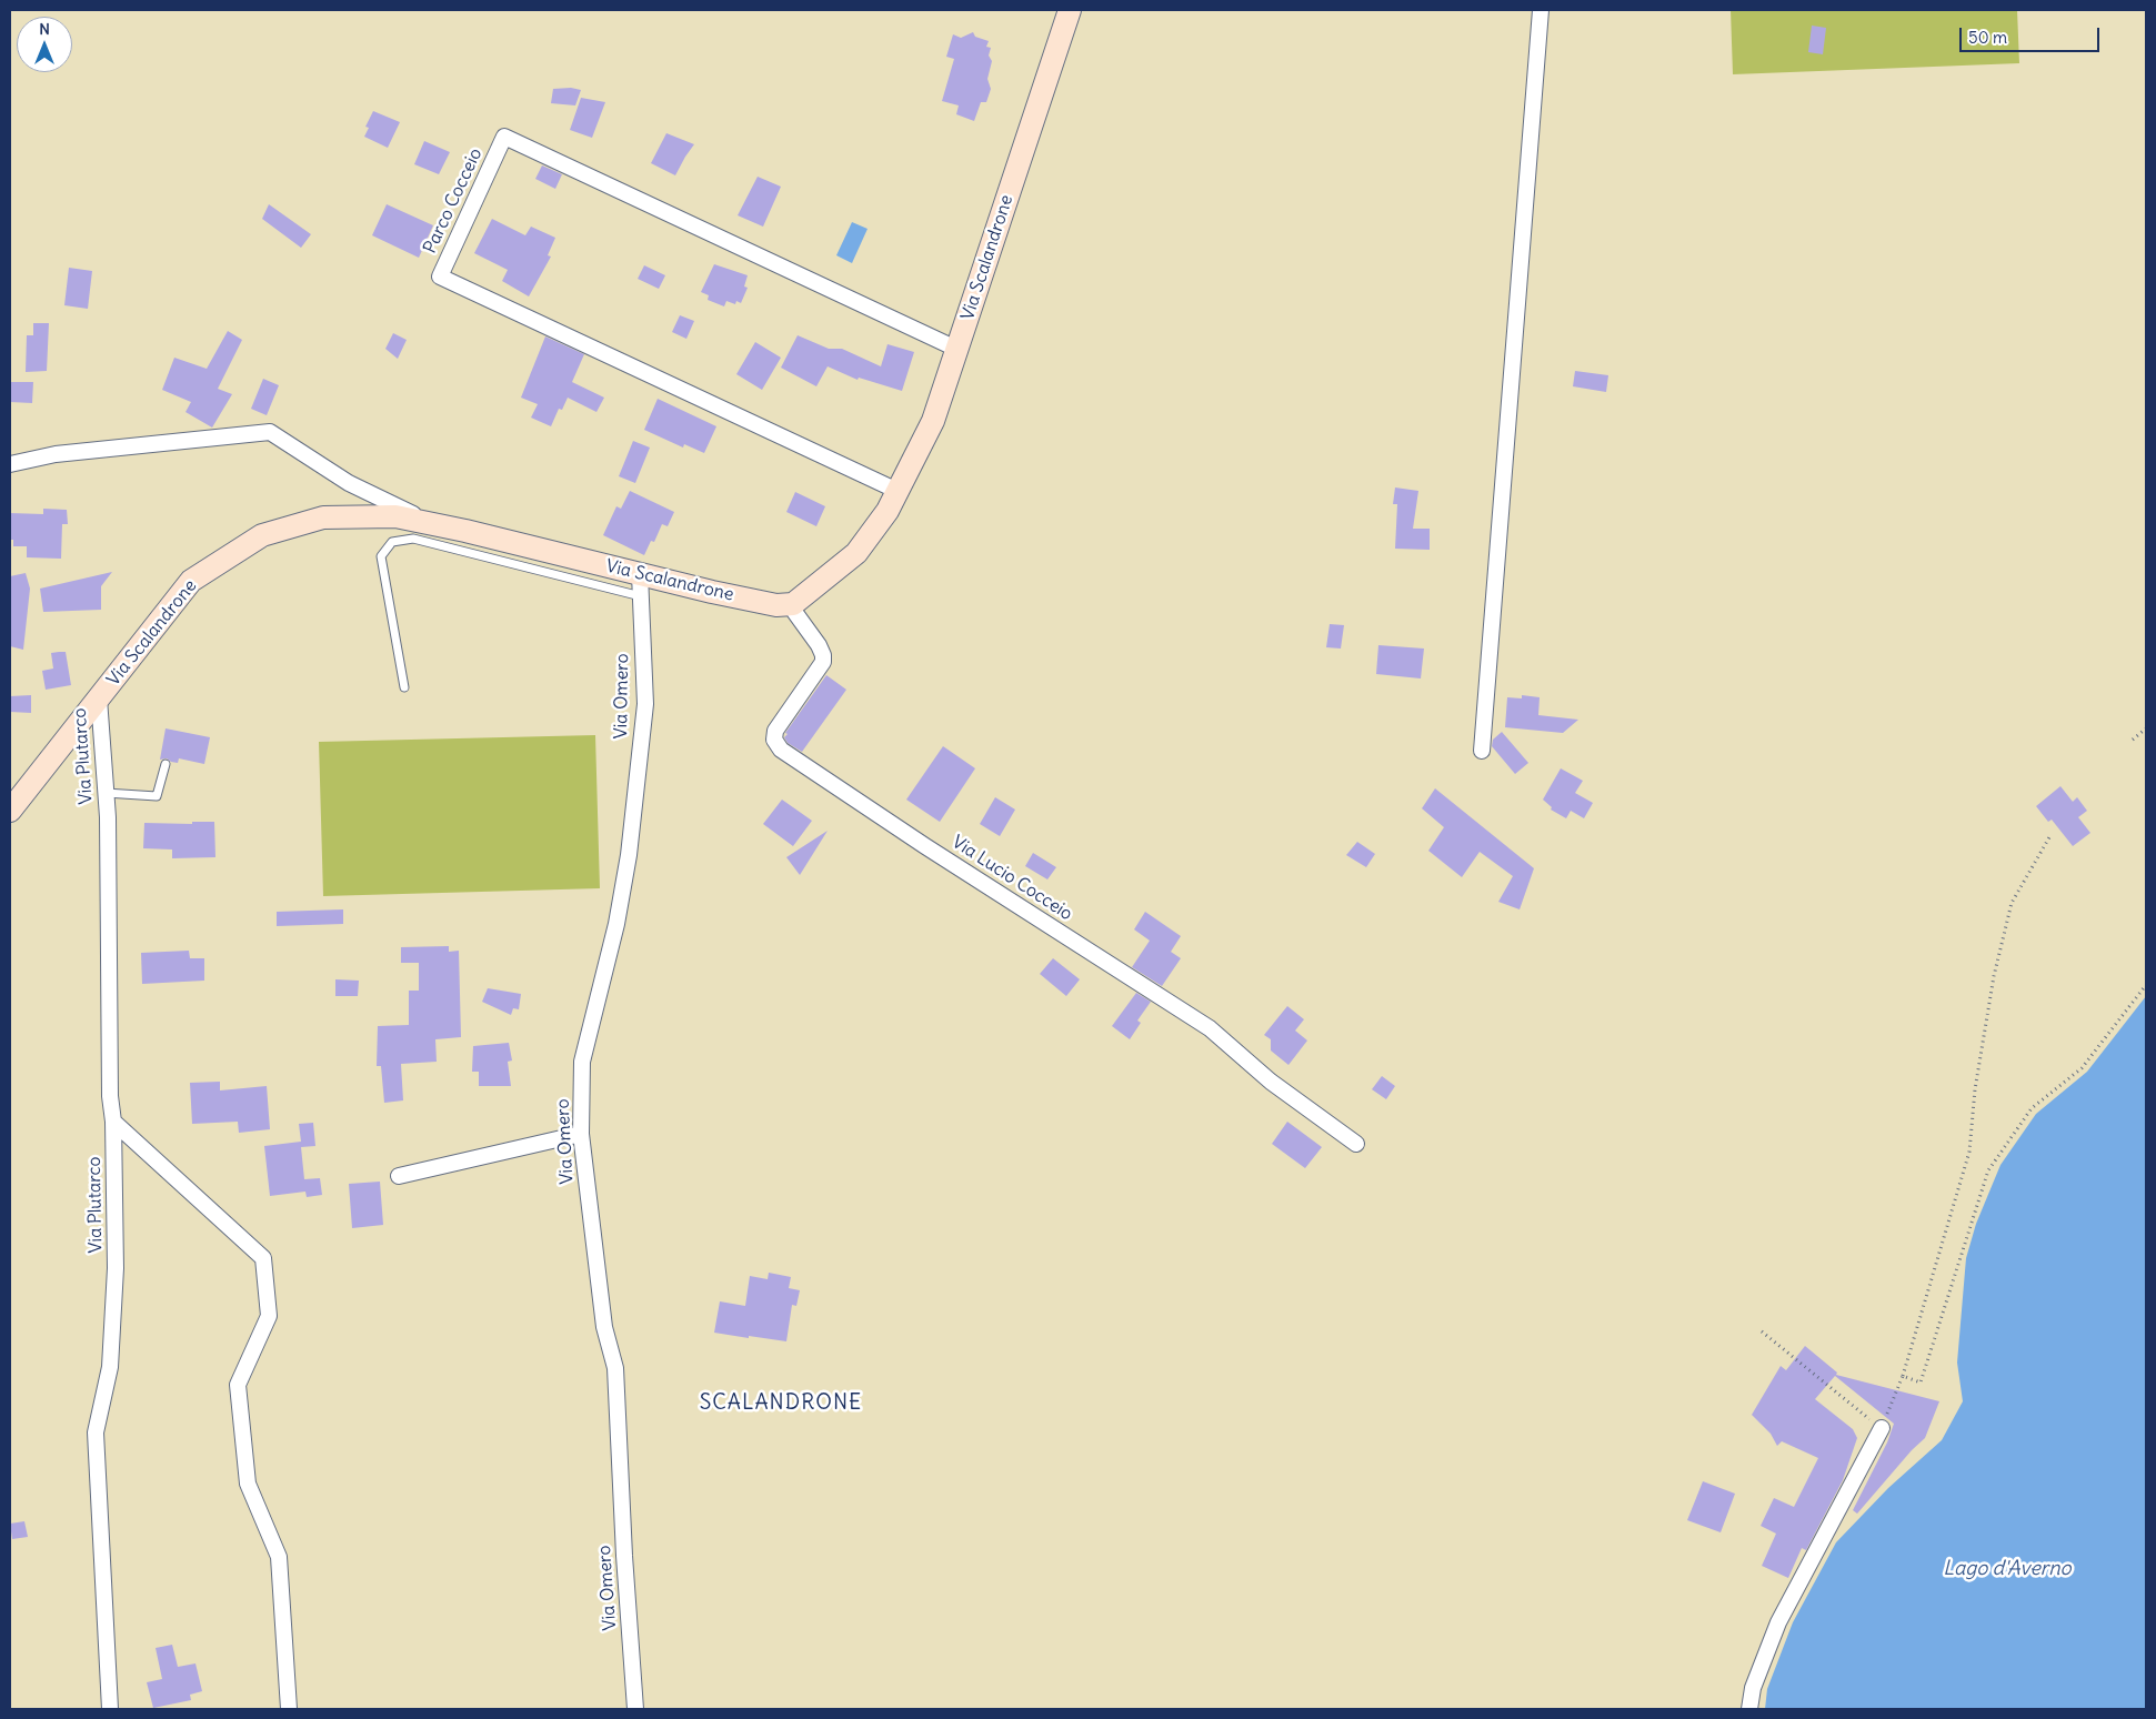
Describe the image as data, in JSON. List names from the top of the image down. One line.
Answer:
{"streets":{"street":["Parco Cocceio","Via Scalandrone","Via Omero","Via Plutarco","Via Lucio Cocceio"]},"crossings":[["Parco Cocceio","Via Scalandrone"],["Via Scalandrone","Via Omero"],["Via Scalandrone","Via Plutarco"],["Via Scalandrone","Via Lucio Cocceio"]],"districts":["SCALANDRONE"],"water":["Lago d'Averno"],"scale_bar":"50 m","north":"top"}
